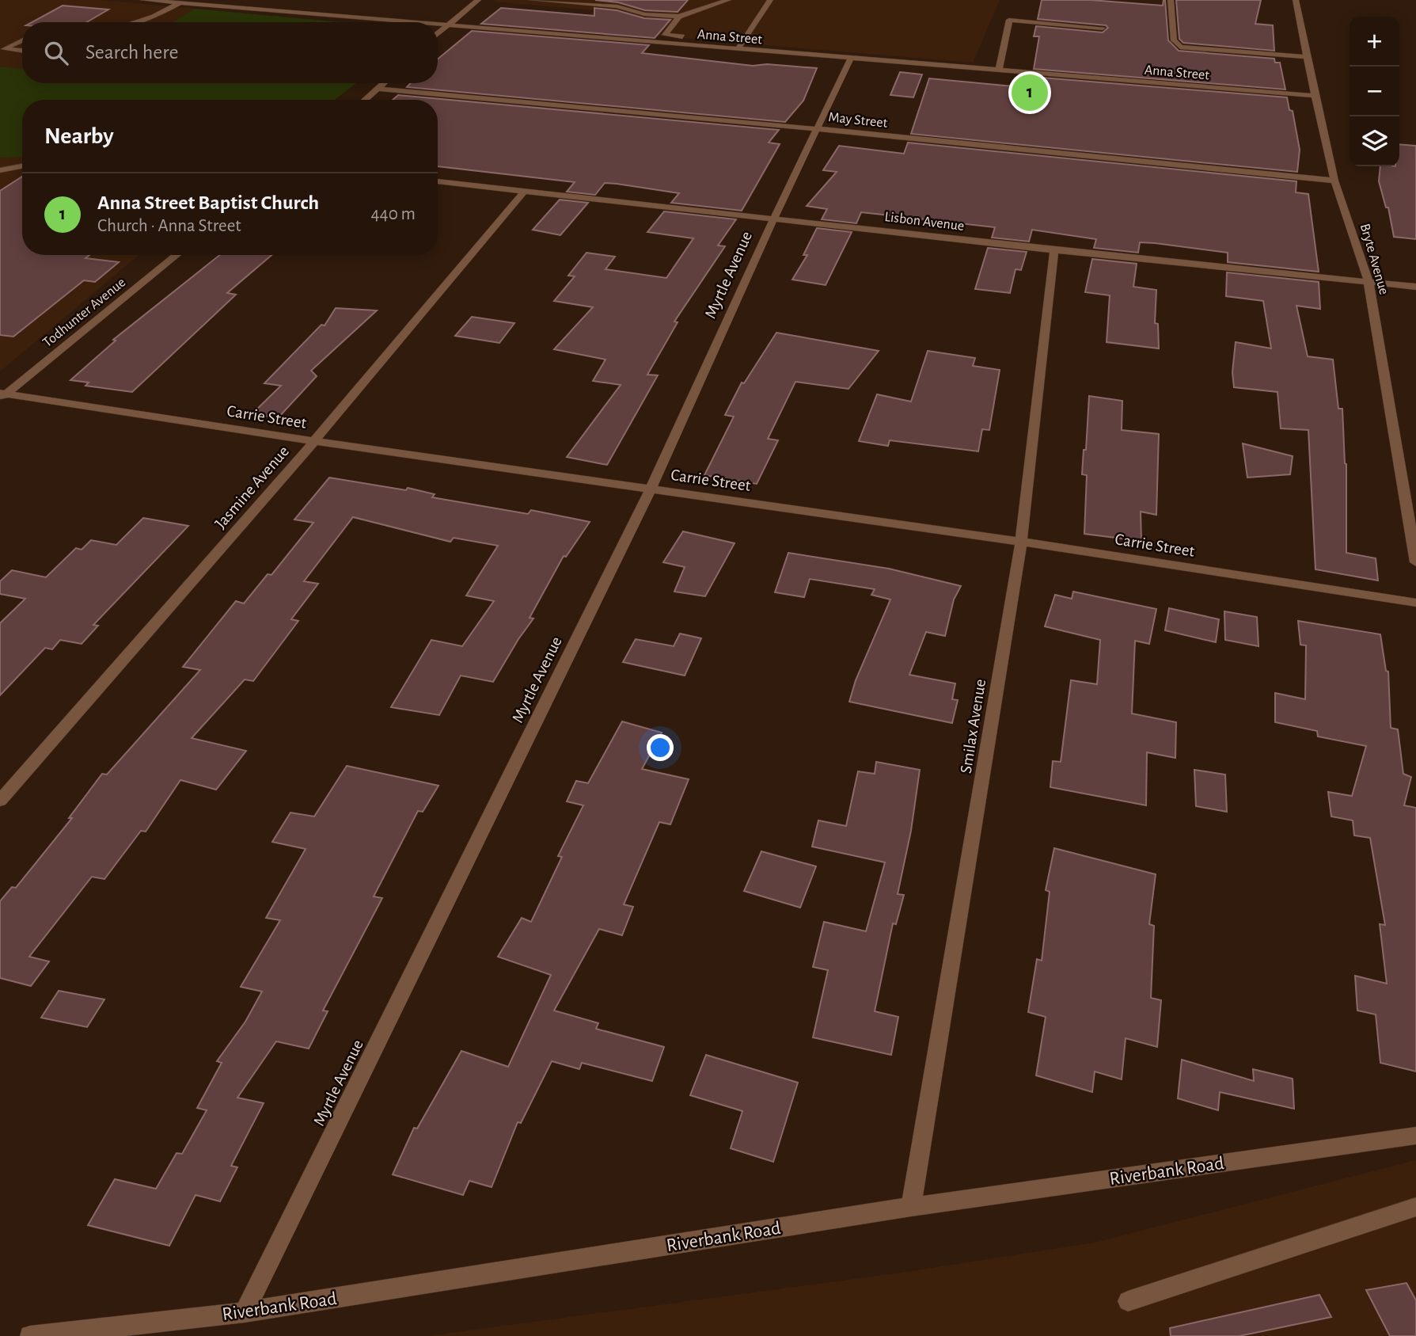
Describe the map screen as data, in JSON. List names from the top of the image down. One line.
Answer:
{"streets":{"street":["Anna Street","May Street","Lisbon Avenue","Bryte Avenue","Myrtle Avenue","Todhunter Avenue","Carrie Street","Jasmine Avenue","Smilax Avenue","Riverbank Road"]},"crossings":[["Anna Street","Bryte Avenue"],["Anna Street","Myrtle Avenue"],["May Street","Bryte Avenue"],["May Street","Myrtle Avenue"],["Lisbon Avenue","Bryte Avenue"],["Lisbon Avenue","Myrtle Avenue"],["Lisbon Avenue","Jasmine Avenue"],["Lisbon Avenue","Smilax Avenue"],["Myrtle Avenue","Carrie Street"],["Myrtle Avenue","Riverbank Road"],["Todhunter Avenue","Carrie Street"],["Carrie Street","Jasmine Avenue"],["Carrie Street","Smilax Avenue"],["Smilax Avenue","Riverbank Road"]],"page":{"map_buttons":["+","−"],"search":"Search here","pins":"1","heading":"Nearby","list":[{"mark":"1","name":"Anna Street Baptist Church","note":"Church · Anna Street","value":"440 m"}]}}
